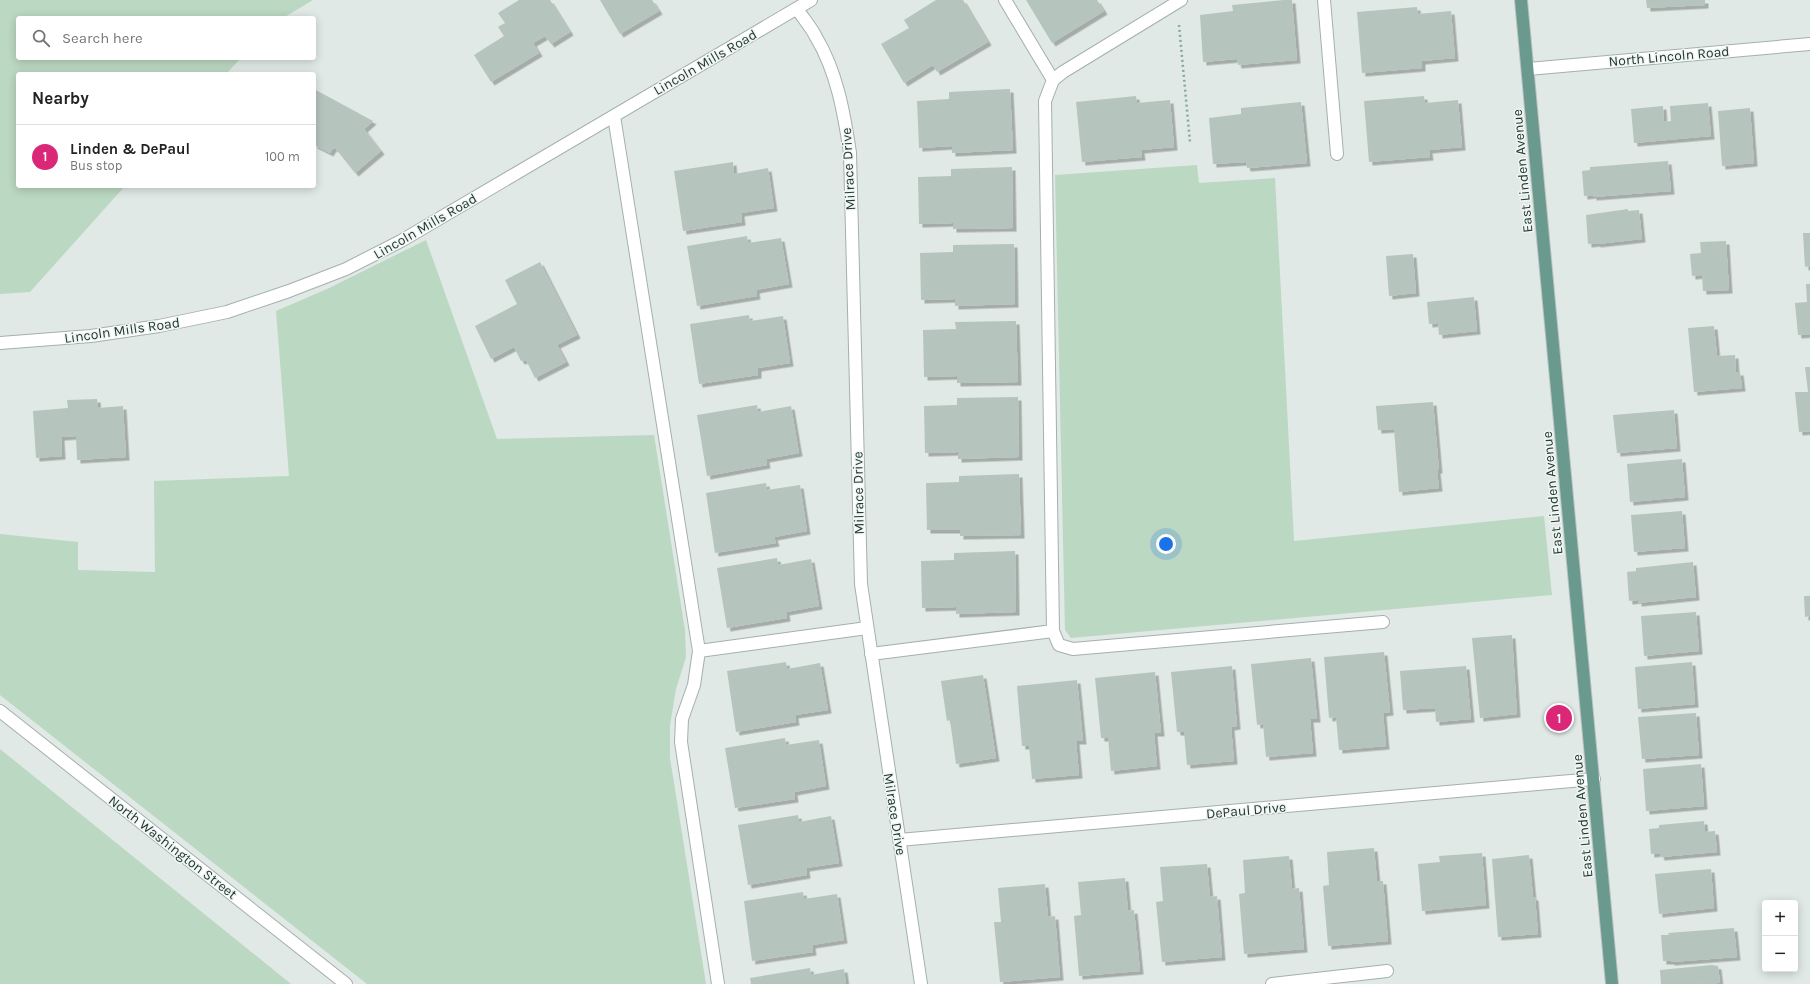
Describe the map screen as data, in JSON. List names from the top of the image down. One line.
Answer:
{"streets":{"main road":["East Linden Avenue"],"street":["North Lincoln Road","Lincoln Mills Road","Milrace Drive","DePaul Drive","North Washington Street"]},"crossings":[["North Lincoln Road","East Linden Avenue"],["Lincoln Mills Road","Milrace Drive"],["Milrace Drive","DePaul Drive"],["East Linden Avenue","DePaul Drive"]],"page":{"search":"Search here","heading":"Nearby","list":[{"mark":"1","name":"Linden & DePaul","note":"Bus stop","value":"100 m"}],"pins":"1","map_buttons":["+","−"]}}
